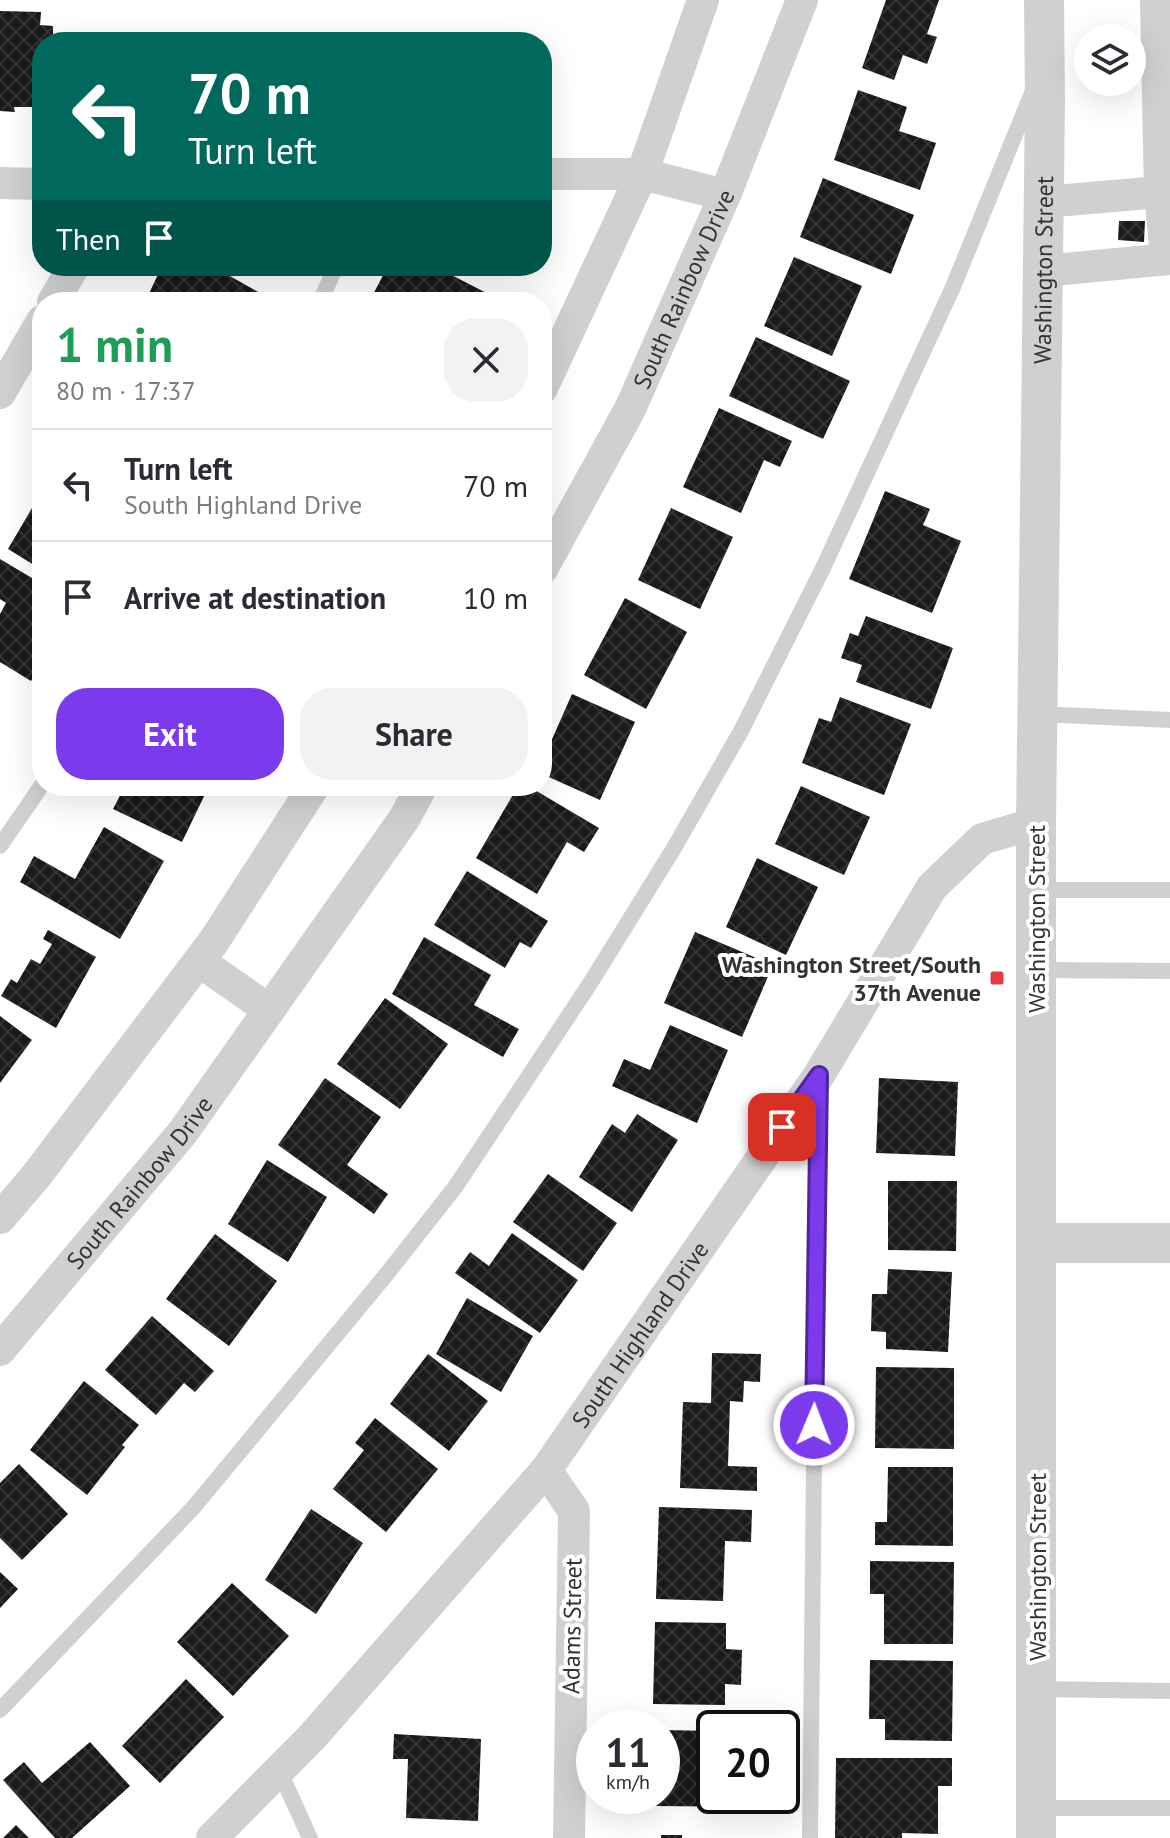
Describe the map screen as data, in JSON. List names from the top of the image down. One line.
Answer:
{"streets":{"street":["Washington Street","South Rainbow Drive","South Highland Drive","Adams Street"]},"crossings":[["Washington Street","South Highland Drive"],["South Highland Drive","Adams Street"]],"places":{"transit":["Washington Street/South 37th Avenue"]},"page":{"turn":["70 m","Turn left"],"then":"Then","heading":["1 min","80 m · 17:37"],"list":[{"name":"Turn left","note":"South Highland Drive","value":"70 m"},{"name":"Arrive at destination","value":"10 m"}],"buttons":["Exit","Share"],"speed":"11 km/h","limit":"20"}}
